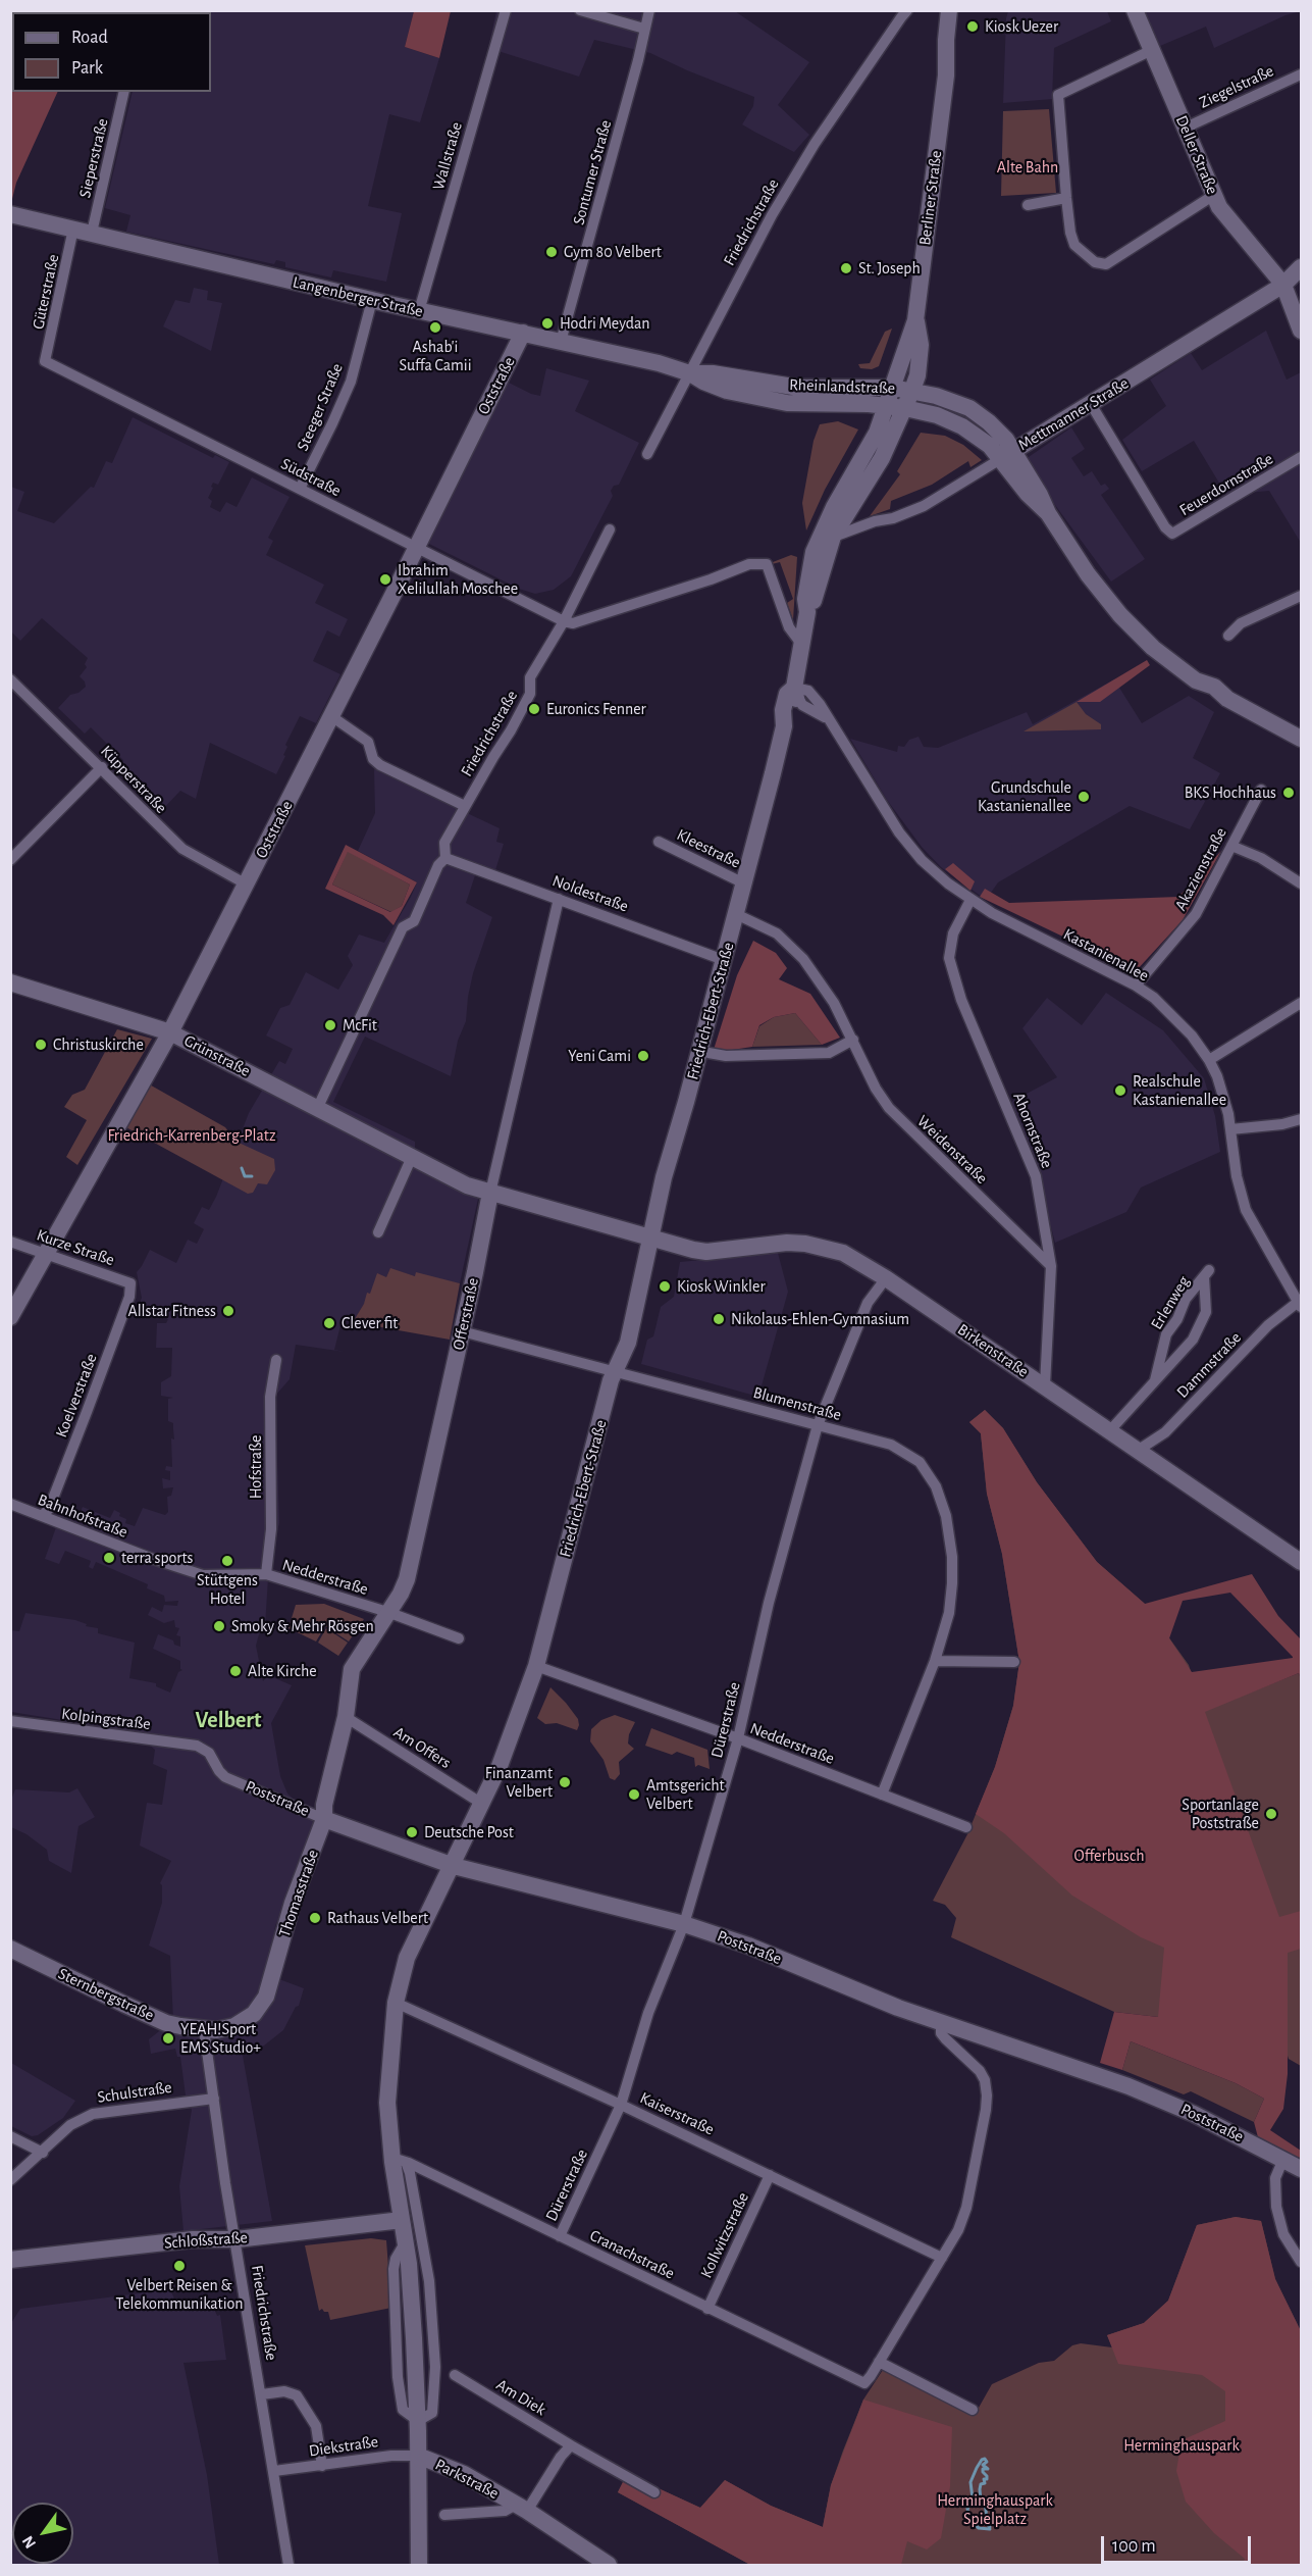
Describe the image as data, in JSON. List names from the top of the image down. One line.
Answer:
{"streets":{"main road":["Deller Straße","Berliner Straße","Langenberger Straße","Oststraße","Rheinlandstraße","Mettmanner Straße","Friedrich-Ebert-Straße","Grünstraße","Offerstraße","Birkenstraße","Poststraße","Thomasstraße","Sternbergstraße","Schloßstraße","Parkstraße"],"street":["Ziegelstraße","Wallstraße","Sieperstraße","Sontumer Straße","Friedrichstraße","Güterstraße","Steeger Straße","Südstraße","Feuerdornstraße","Küpperstraße","Kleestraße","Akazienstraße","Noldestraße","Kastanienallee","Ahornstraße","Weidenstraße","Kurze Straße","Erlenweg","Dammstraße","Koelverstraße","Blumenstraße","Hofstraße","Bahnhofstraße","Nedderstraße","Kolpingstraße","Dürerstraße","Am Offers","Schulstraße","Kaiserstraße","Kollwitzstraße","Cranachstraße","Am Diek","Diekstraße"]},"crossings":[["Ziegelstraße","Deller Straße"],["Deller Straße","Mettmanner Straße"],["Wallstraße","Langenberger Straße"],["Sieperstraße","Langenberger Straße"],["Sontumer Straße","Langenberger Straße"],["Berliner Straße","Rheinlandstraße"],["Berliner Straße","Friedrich-Ebert-Straße"],["Friedrichstraße","Langenberger Straße"],["Friedrichstraße","Rheinlandstraße"],["Friedrichstraße","Südstraße"],["Friedrichstraße","Noldestraße"],["Friedrichstraße","Grünstraße"],["Friedrichstraße","Thomasstraße"],["Friedrichstraße","Sternbergstraße"],["Friedrichstraße","Schulstraße"],["Friedrichstraße","Schloßstraße"],["Friedrichstraße","Diekstraße"],["Güterstraße","Langenberger Straße"],["Güterstraße","Südstraße"],["Langenberger Straße","Oststraße"],["Langenberger Straße","Rheinlandstraße"],["Langenberger Straße","Steeger Straße"],["Oststraße","Südstraße"],["Oststraße","Küpperstraße"],["Oststraße","Grünstraße"],["Oststraße","Kurze Straße"],["Rheinlandstraße","Mettmanner Straße"],["Rheinlandstraße","Friedrich-Ebert-Straße"],["Steeger Straße","Südstraße"],["Mettmanner Straße","Feuerdornstraße"],["Mettmanner Straße","Friedrich-Ebert-Straße"],["Kleestraße","Friedrich-Ebert-Straße"],["Akazienstraße","Kastanienallee"],["Noldestraße","Friedrich-Ebert-Straße"],["Noldestraße","Offerstraße"],["Kastanienallee","Friedrich-Ebert-Straße"],["Kastanienallee","Ahornstraße"],["Kastanienallee","Dammstraße"],["Friedrich-Ebert-Straße","Grünstraße"],["Friedrich-Ebert-Straße","Weidenstraße"],["Friedrich-Ebert-Straße","Birkenstraße"],["Friedrich-Ebert-Straße","Blumenstraße"],["Friedrich-Ebert-Straße","Nedderstraße"],["Friedrich-Ebert-Straße","Am Offers"],["Friedrich-Ebert-Straße","Poststraße"],["Friedrich-Ebert-Straße","Kaiserstraße"],["Friedrich-Ebert-Straße","Schloßstraße"],["Friedrich-Ebert-Straße","Cranachstraße"],["Friedrich-Ebert-Straße","Diekstraße"],["Friedrich-Ebert-Straße","Parkstraße"],["Grünstraße","Offerstraße"],["Grünstraße","Birkenstraße"],["Ahornstraße","Weidenstraße"],["Ahornstraße","Birkenstraße"],["Kurze Straße","Koelverstraße"],["Erlenweg","Birkenstraße"],["Offerstraße","Blumenstraße"],["Offerstraße","Nedderstraße"],["Offerstraße","Am Offers"],["Offerstraße","Thomasstraße"],["Birkenstraße","Dammstraße"],["Birkenstraße","Dürerstraße"],["Koelverstraße","Bahnhofstraße"],["Blumenstraße","Nedderstraße"],["Blumenstraße","Dürerstraße"],["Hofstraße","Nedderstraße"],["Bahnhofstraße","Nedderstraße"],["Nedderstraße","Dürerstraße"],["Kolpingstraße","Poststraße"],["Dürerstraße","Poststraße"],["Dürerstraße","Kaiserstraße"],["Dürerstraße","Cranachstraße"],["Am Offers","Thomasstraße"],["Poststraße","Thomasstraße"],["Thomasstraße","Sternbergstraße"],["Kaiserstraße","Kollwitzstraße"],["Kollwitzstraße","Cranachstraße"],["Diekstraße","Parkstraße"]],"districts":["Velbert"],"parks":["Alte Bahn","Friedrich-Karrenberg-Platz","Offerbusch","Herminghauspark","Herminghauspark Spielplatz"],"places":["Kiosk Uezer","Gym 80 Velbert","St. Joseph","Hodri Meydan","Ashab'i Suffa Camii","Ibrahim Xelilullah Moschee","Euronics Fenner","BKS Hochhaus","Grundschule Kastanienallee","McFit","Christuskirche","Yeni Cami","Realschule Kastanienallee","Kiosk Winkler","Allstar Fitness","Nikolaus-Ehlen-Gymnasium","Clever fit","terra sports","Stüttgens Hotel","Smoky & Mehr Rösgen","Alte Kirche","Finanzamt Velbert","Amtsgericht Velbert","Sportanlage Poststraße","Deutsche Post","Rathaus Velbert","YEAH!Sport EMS Studio+","Velbert Reisen & Telekommunikation"],"legend":["Road","Park"],"scale_bar":"100 m","north":"bottom left"}
